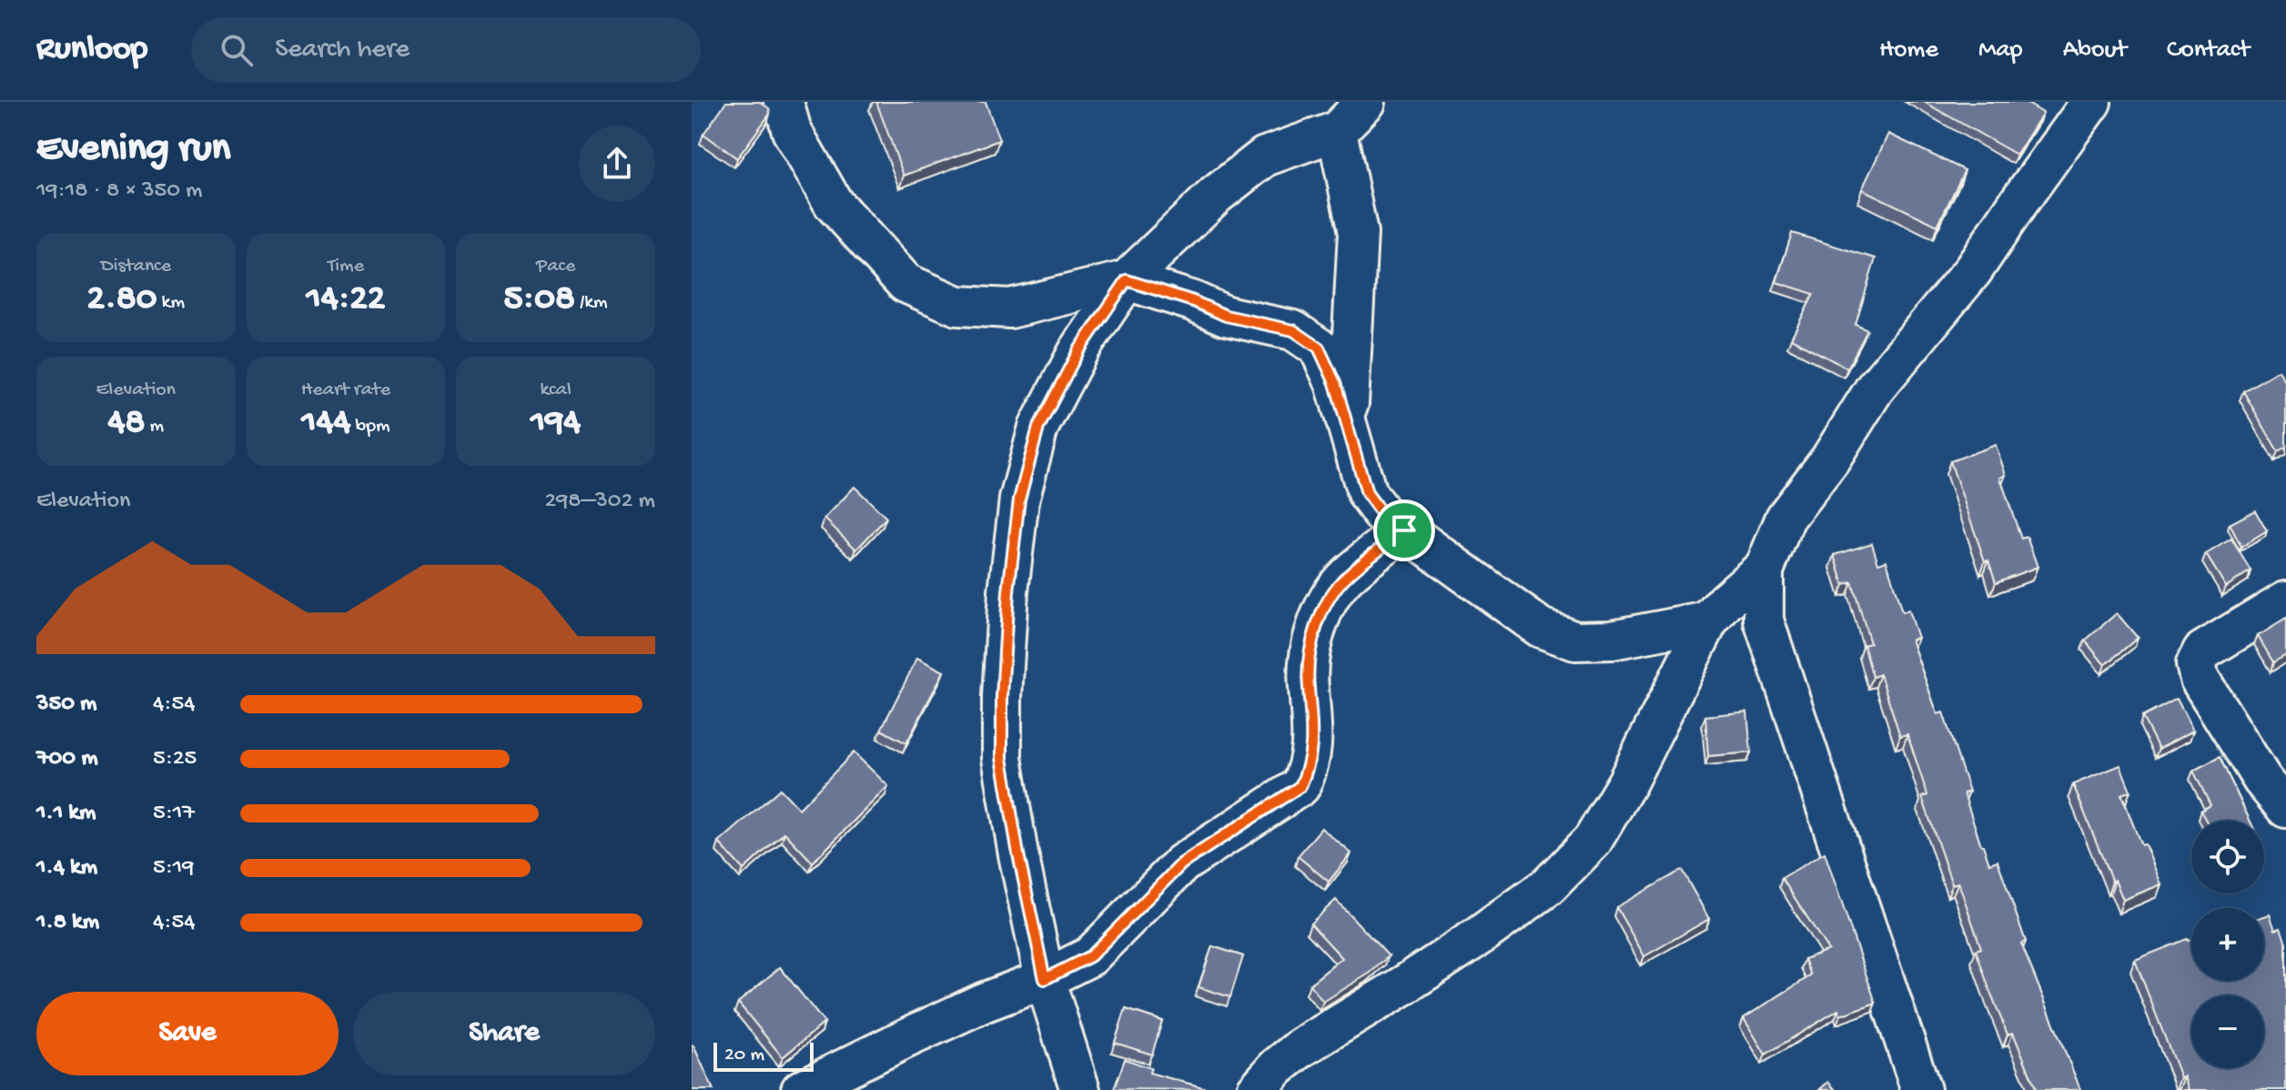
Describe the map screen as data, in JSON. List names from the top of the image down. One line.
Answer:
{"scale_bar":"20 m","page":{"header":"Runloop","search":"Search here","nav":["Home","Map","About","Contact"],"heading":["Evening run","19:18 · 8 × 350 m"],"stats":[["Distance","2.80 km"],["Time","14:22"],["Pace","5:08 /km"],["Elevation","48 m"],["Heart rate","144 bpm"],["kcal","194"]],"chart":["Elevation","298–302 m"],"list":[{"name":"350 m","note":"4:54"},{"name":"700 m","note":"5:25"},{"name":"1.1 km","note":"5:17"},{"name":"1.4 km","note":"5:19"},{"name":"1.8 km","note":"4:54"}],"map_buttons":["+","−"],"buttons":["Save","Share"],"scale":"20 m"}}
